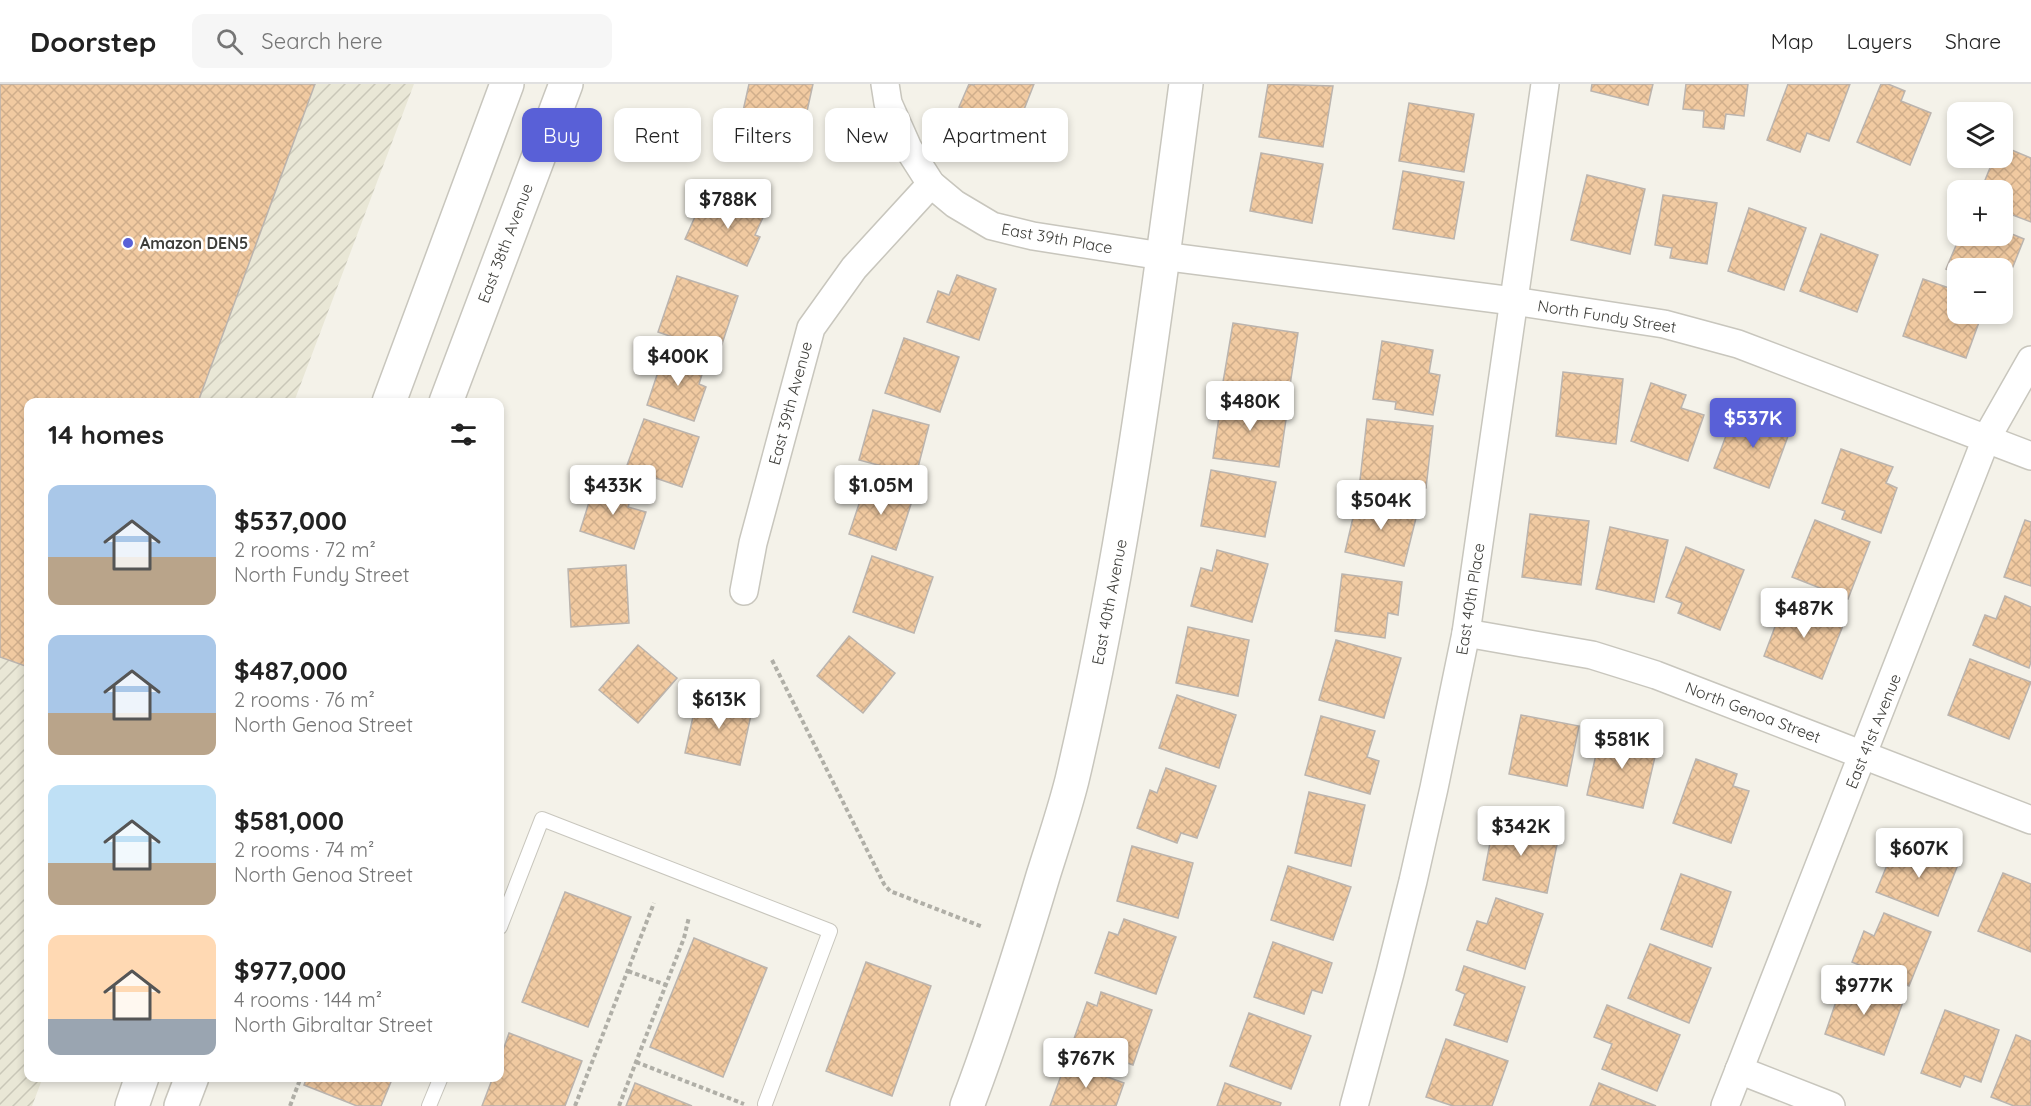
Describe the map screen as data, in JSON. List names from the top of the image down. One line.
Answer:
{"streets":{"street":["East 39th Place","East 38th Avenue","North Fundy Street","East 39th Avenue","East 40th Place","East 40th Avenue","North Genoa Street","East 41st Avenue"]},"crossings":[["East 39th Place","North Fundy Street"],["East 39th Place","East 39th Avenue"],["East 39th Place","East 40th Avenue"],["North Fundy Street","East 40th Place"],["North Fundy Street","East 40th Avenue"],["North Fundy Street","East 41st Avenue"],["East 40th Place","North Genoa Street"],["North Genoa Street","East 41st Avenue"]],"places":["Amazon DEN5"],"page":{"header":"Doorstep","search":"Search here","nav":["Map","Layers","Share"],"map_buttons":["+","−"],"chip":["Buy","Rent","Filters","New","Apartment"],"price":["$788K","$400K","$480K","$537K","$433K","$1.05M","$504K","$487K","$613K","$581K","$342K","$607K","$977K","$767K"],"heading":"14 homes","list":[{"name":"$537,000","note":"2 rooms · 72 m² · North Fundy Street"},{"name":"$487,000","note":"2 rooms · 76 m² · North Genoa Street"},{"name":"$581,000","note":"2 rooms · 74 m² · North Genoa Street"},{"name":"$977,000","note":"4 rooms · 144 m² · North Gibraltar Street"}]}}
